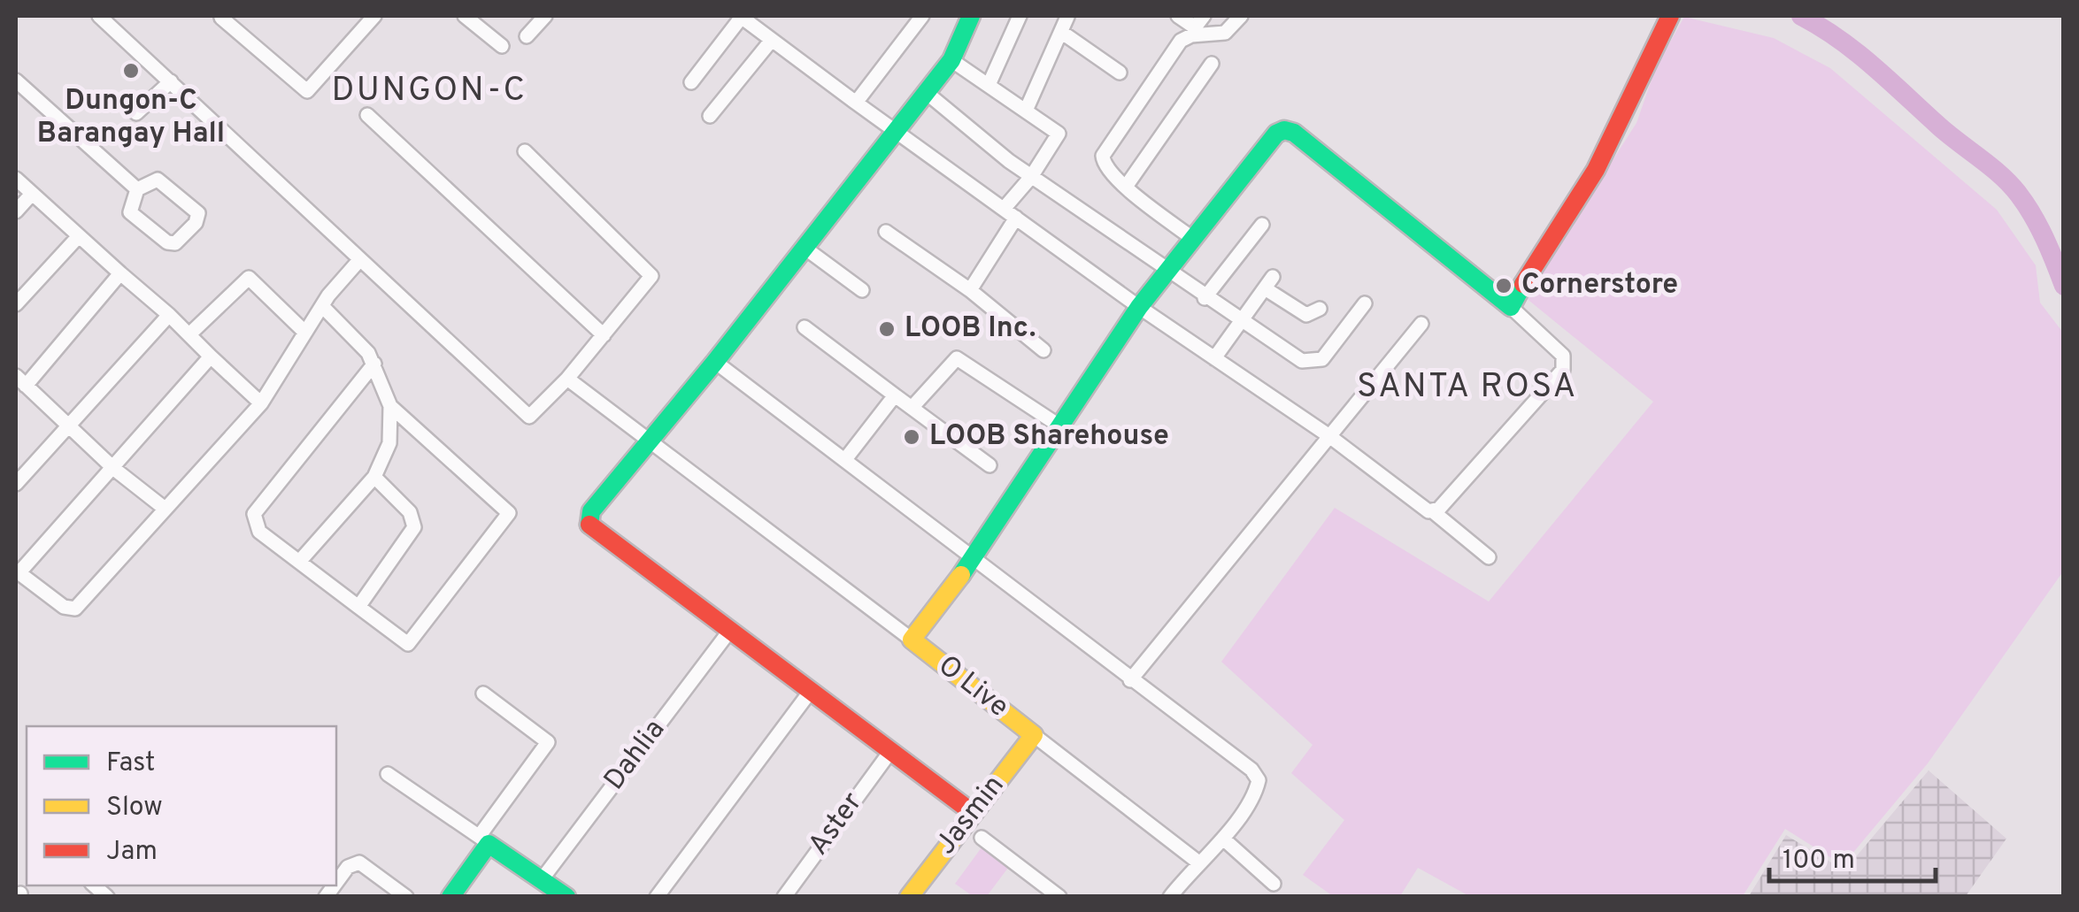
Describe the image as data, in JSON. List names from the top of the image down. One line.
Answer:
{"streets":{"street":["O Live","Dahlia","Jasmin","Aster"]},"crossings":[["O Live","Jasmin"]],"districts":["DUNGON-C","SANTA ROSA"],"places":["Dungon-C Barangay Hall","Cornerstore","LOOB Inc.","LOOB Sharehouse"],"legend":["Fast","Slow","Jam"],"scale_bar":"100 m"}
